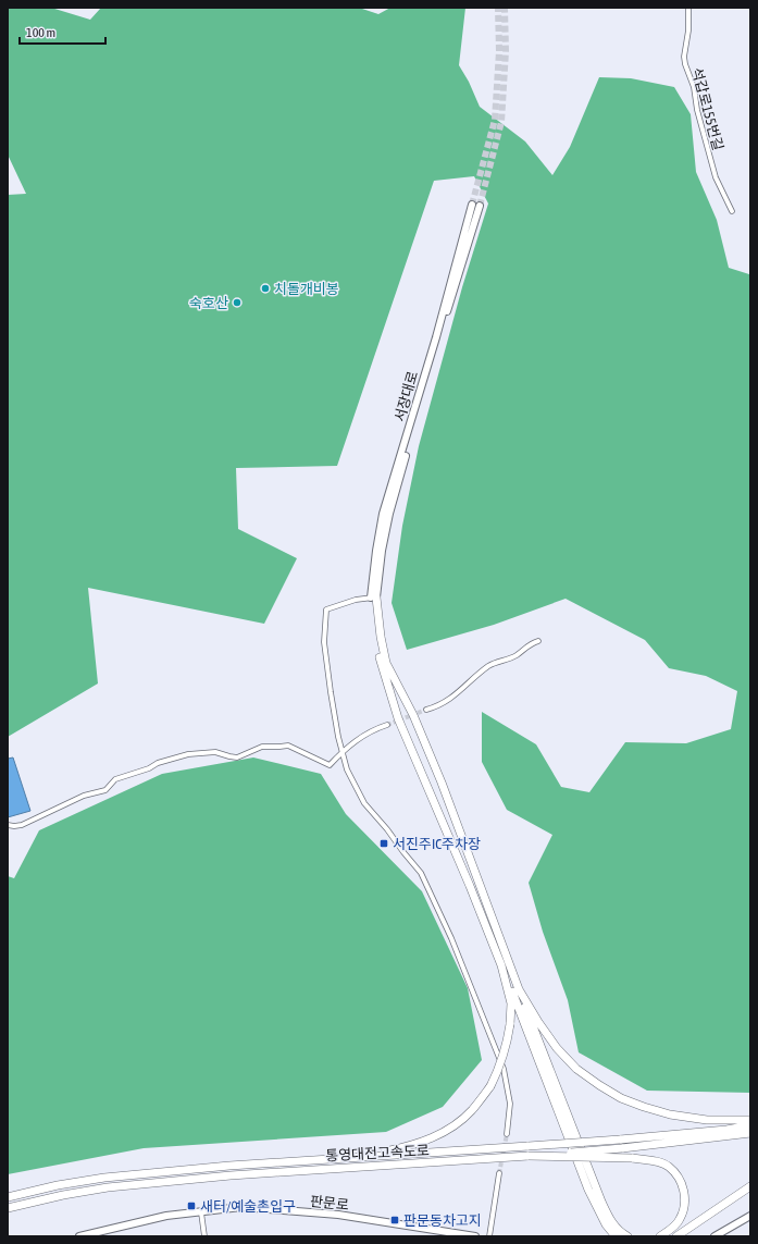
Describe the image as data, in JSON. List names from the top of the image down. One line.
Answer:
{"streets":{"highway":["통영대전고속도로"],"street":["석갑로155번길","서장대로","판문로"]},"places":{"other":["치돌개비봉","숙호산"],"transit":["서진주IC주차장","새터/예술촌입구","판문동차고지"]},"scale_bar":"100 m"}
